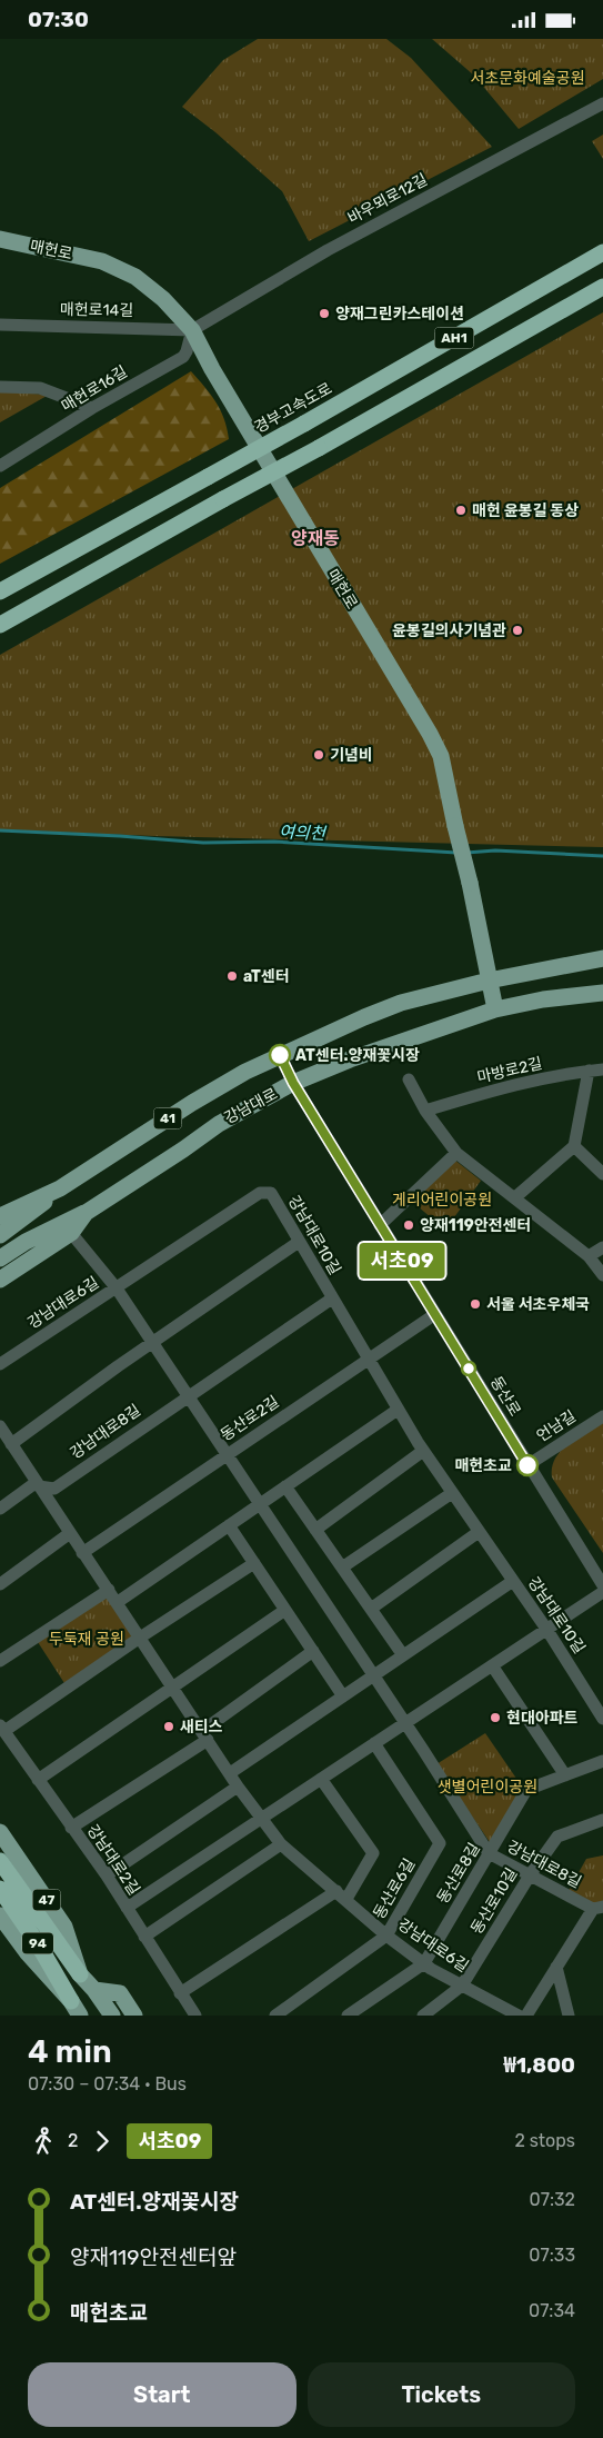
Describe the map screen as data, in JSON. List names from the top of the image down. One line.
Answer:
{"streets":{"highway":["AH1","경부고속도로","94"],"main road":["매헌로","강남대로","41","47"],"street":["바우뫼로12길","매헌로14길","매헌로16길","마방로2길","강남대로10길","강남대로6길","동산로","동산로2길","언남길","강남대로8길","강남대로2길","동산로8길","동산로6길","동산로10길"]},"crossings":[["바우뫼로12길","매헌로"],["바우뫼로12길","매헌로14길"],["바우뫼로12길","매헌로16길"],["매헌로","매헌로14길"],["매헌로","매헌로16길"],["매헌로","강남대로"],["매헌로14길","매헌로16길"],["강남대로","41"],["강남대로","동산로"],["강남대로","강남대로8길"],["강남대로10길","강남대로6길"],["강남대로10길","동산로2길"],["강남대로10길","강남대로8길"],["강남대로6길","동산로2길"],["강남대로6길","강남대로8길"],["강남대로6길","동산로8길"],["강남대로6길","동산로6길"],["강남대로6길","동산로10길"],["동산로","동산로2길"],["동산로","언남길"],["동산로2길","강남대로8길"],["강남대로8길","동산로8길"],["강남대로8길","동산로10길"],["47","94"]],"districts":["양재동"],"water":["여의천"],"parks":["서초문화예술공원","게리어린이공원","두둑재 공원","샛별어린이공원"],"places":["양재그린카스테이션","매헌 윤봉길 동상","윤봉길의사기념관","기념비","aT센터","AT센터.양재꽃시장","양재119안전센터","서울 서초우체국","매헌초교","현대아파트","새티스"],"lines":["bus line 서초09"],"page":{"status":"07:30","on_map":"서초09","heading":["4 min","07:30 – 07:34 · Bus","₩1,800"],"legs":["2","서초09","2 stops"],"list":[{"name":"AT센터.양재꽃시장","value":"07:32"},{"name":"양재119안전센터앞","value":"07:33"},{"name":"매헌초교","value":"07:34"}],"buttons":["Start","Tickets"]}}
